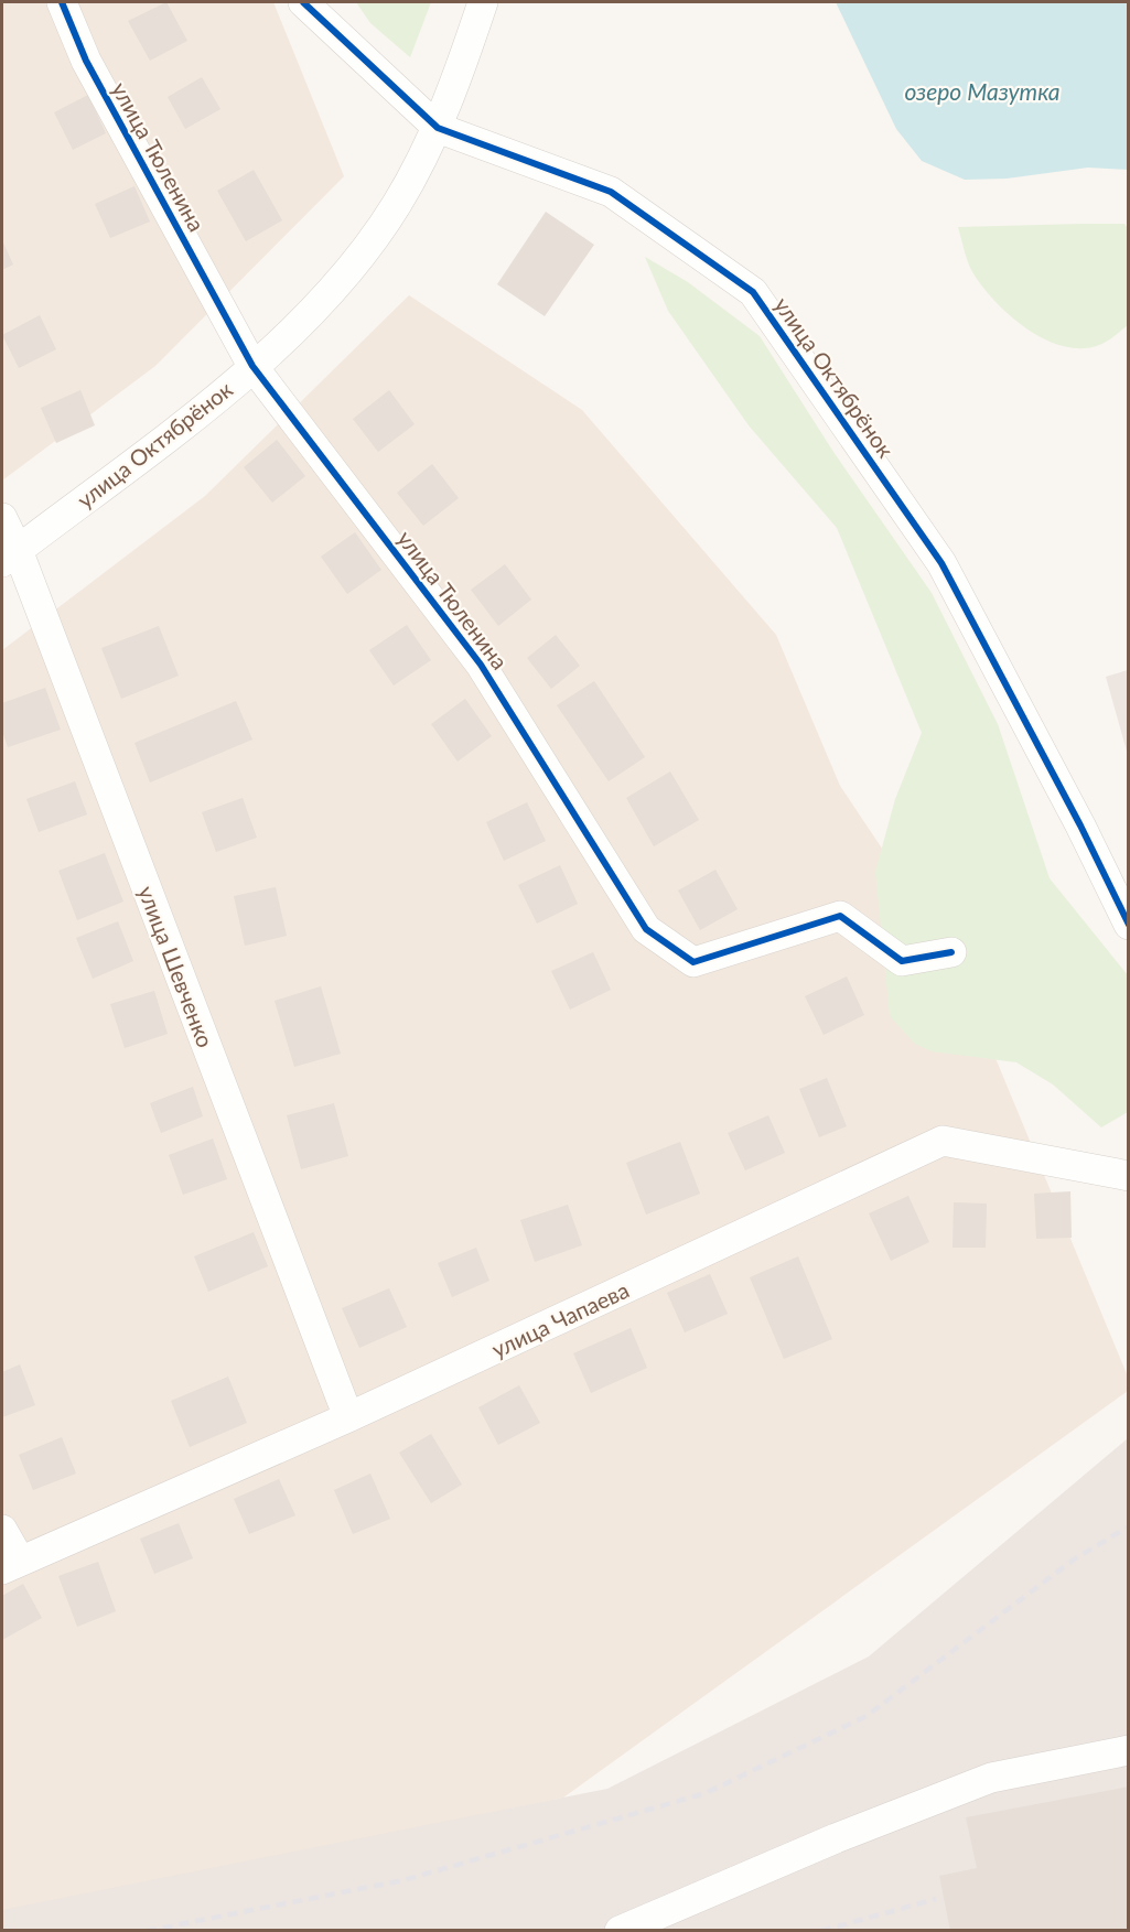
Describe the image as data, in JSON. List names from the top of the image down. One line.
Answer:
{"streets":{"street":["улица Тюленина","улица Октябрёнок","улица Шевченко","улица Чапаева"]},"crossings":[["улица Тюленина","улица Октябрёнок"],["улица Октябрёнок","улица Шевченко"],["улица Шевченко","улица Чапаева"]],"water":["озеро Мазутка"]}
